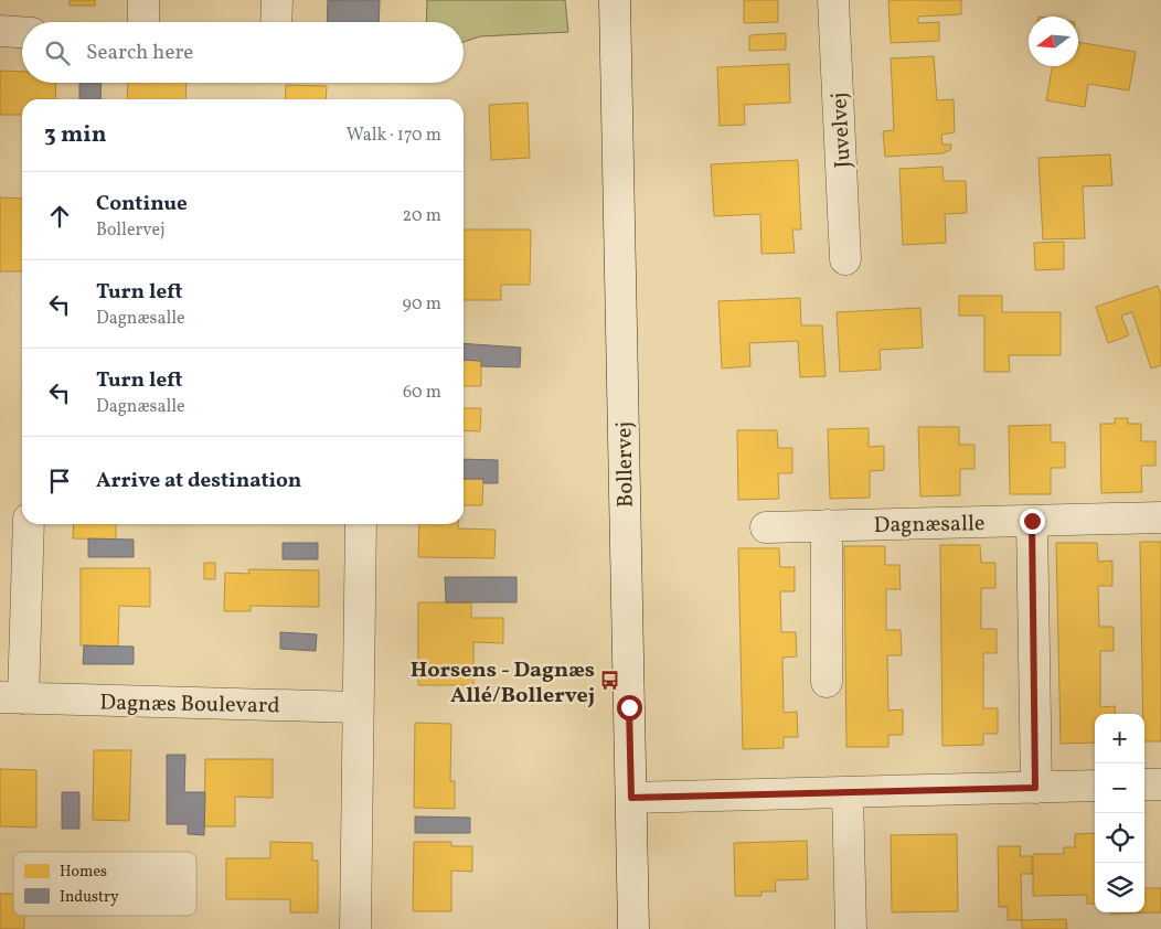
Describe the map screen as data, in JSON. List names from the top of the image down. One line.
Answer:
{"streets":{"street":["Juvelvej","Bollervej","Dagnæsalle","Dagnæs Boulevard"]},"places":{"bus stop":["Horsens - Dagnæs Allé/Bollervej"]},"legend":["Homes","Industry"],"north":"left","page":{"search":"Search here","heading":["3 min","Walk · 170 m"],"list":[["Continue","Bollervej","20 m"],["Turn left","Dagnæsalle","90 m"],["Turn left","Dagnæsalle","60 m"],"Arrive at destination"],"map_buttons":["+","−"]}}
